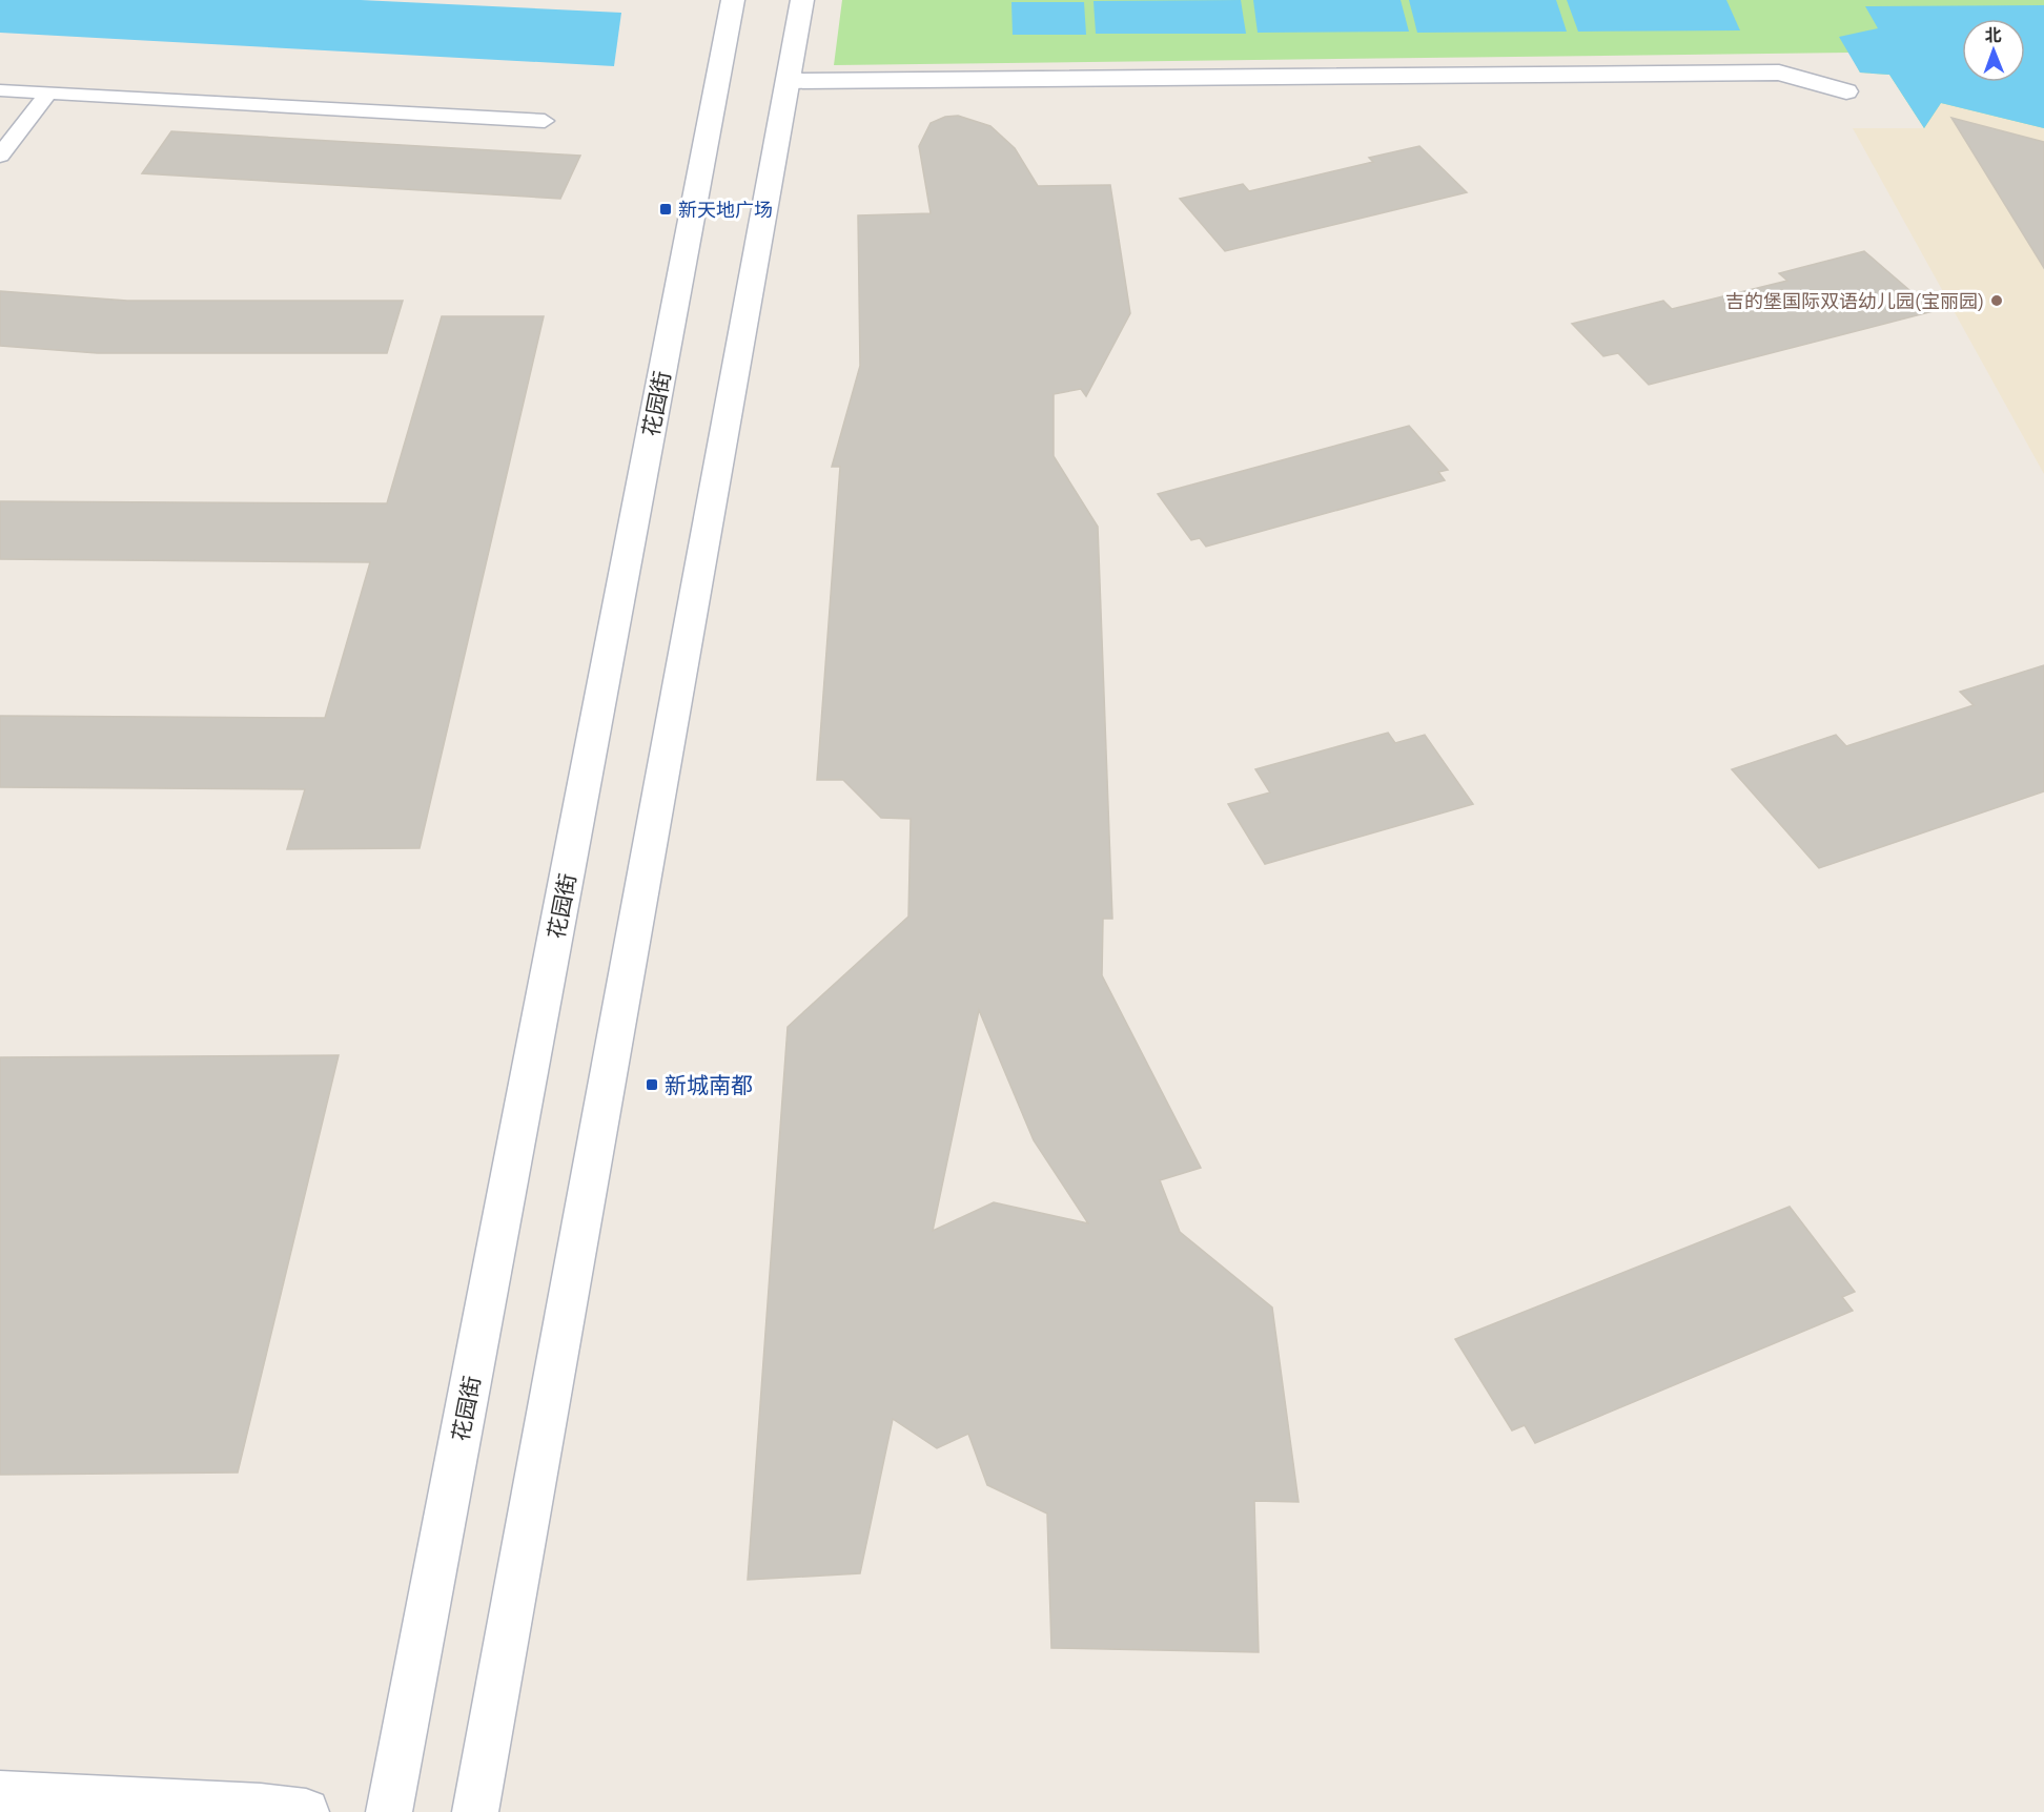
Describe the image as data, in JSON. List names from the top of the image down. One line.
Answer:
{"streets":{"main road":["花园街"]},"places":{"transit":["新天地广场","新城南都"],"other":["吉的堡国际双语幼儿园(宝丽园)"]},"north":"top"}
